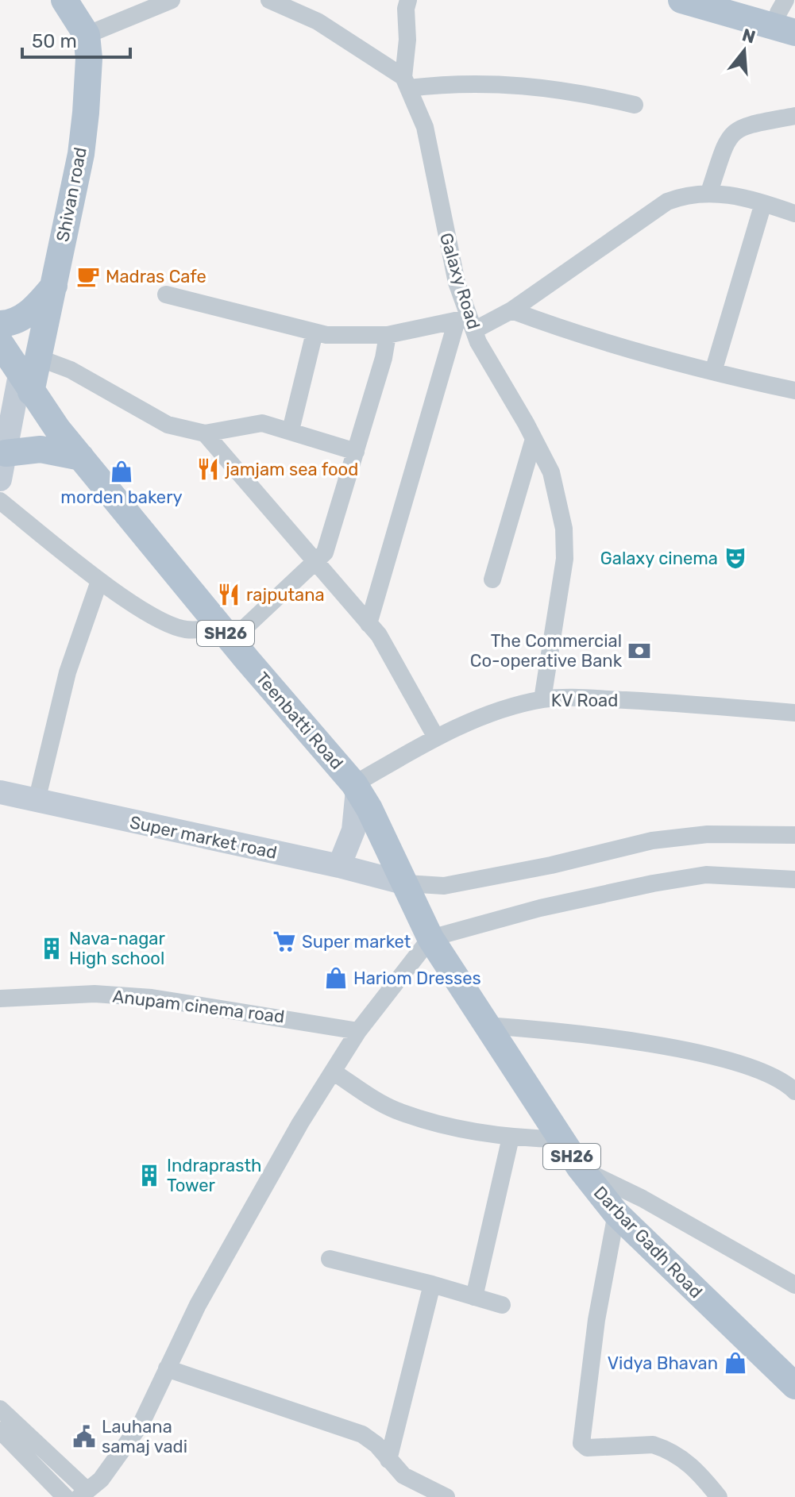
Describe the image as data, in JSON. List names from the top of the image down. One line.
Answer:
{"streets":{"main road":["Shivan road","SH26","Teenbatti Road","Super market road","Darbar Gadh Road"],"street":["Galaxy Road","KV Road","Anupam cinema road"]},"crossings":[["Shivan road","SH26"],["Shivan road","Teenbatti Road"],["Galaxy Road","KV Road"],["SH26","Teenbatti Road"],["KV Road","Teenbatti Road"],["Teenbatti Road","Super market road"],["Teenbatti Road","Darbar Gadh Road"],["Super market road","Darbar Gadh Road"]],"places":{"cafe":["Madras Cafe"],"restaurant":["jamjam sea food","rajputana"],"shop":["morden bakery","Hariom Dresses","Vidya Bhavan"],"theatre":["Galaxy cinema"],"bank":["The Commercial Co-operative Bank"],"supermarket":["Super market"],"building":["Nava-nagar High school","Indraprasth Tower"],"public building":["Lauhana samaj vadi"]},"scale_bar":"50 m","north":"top"}
